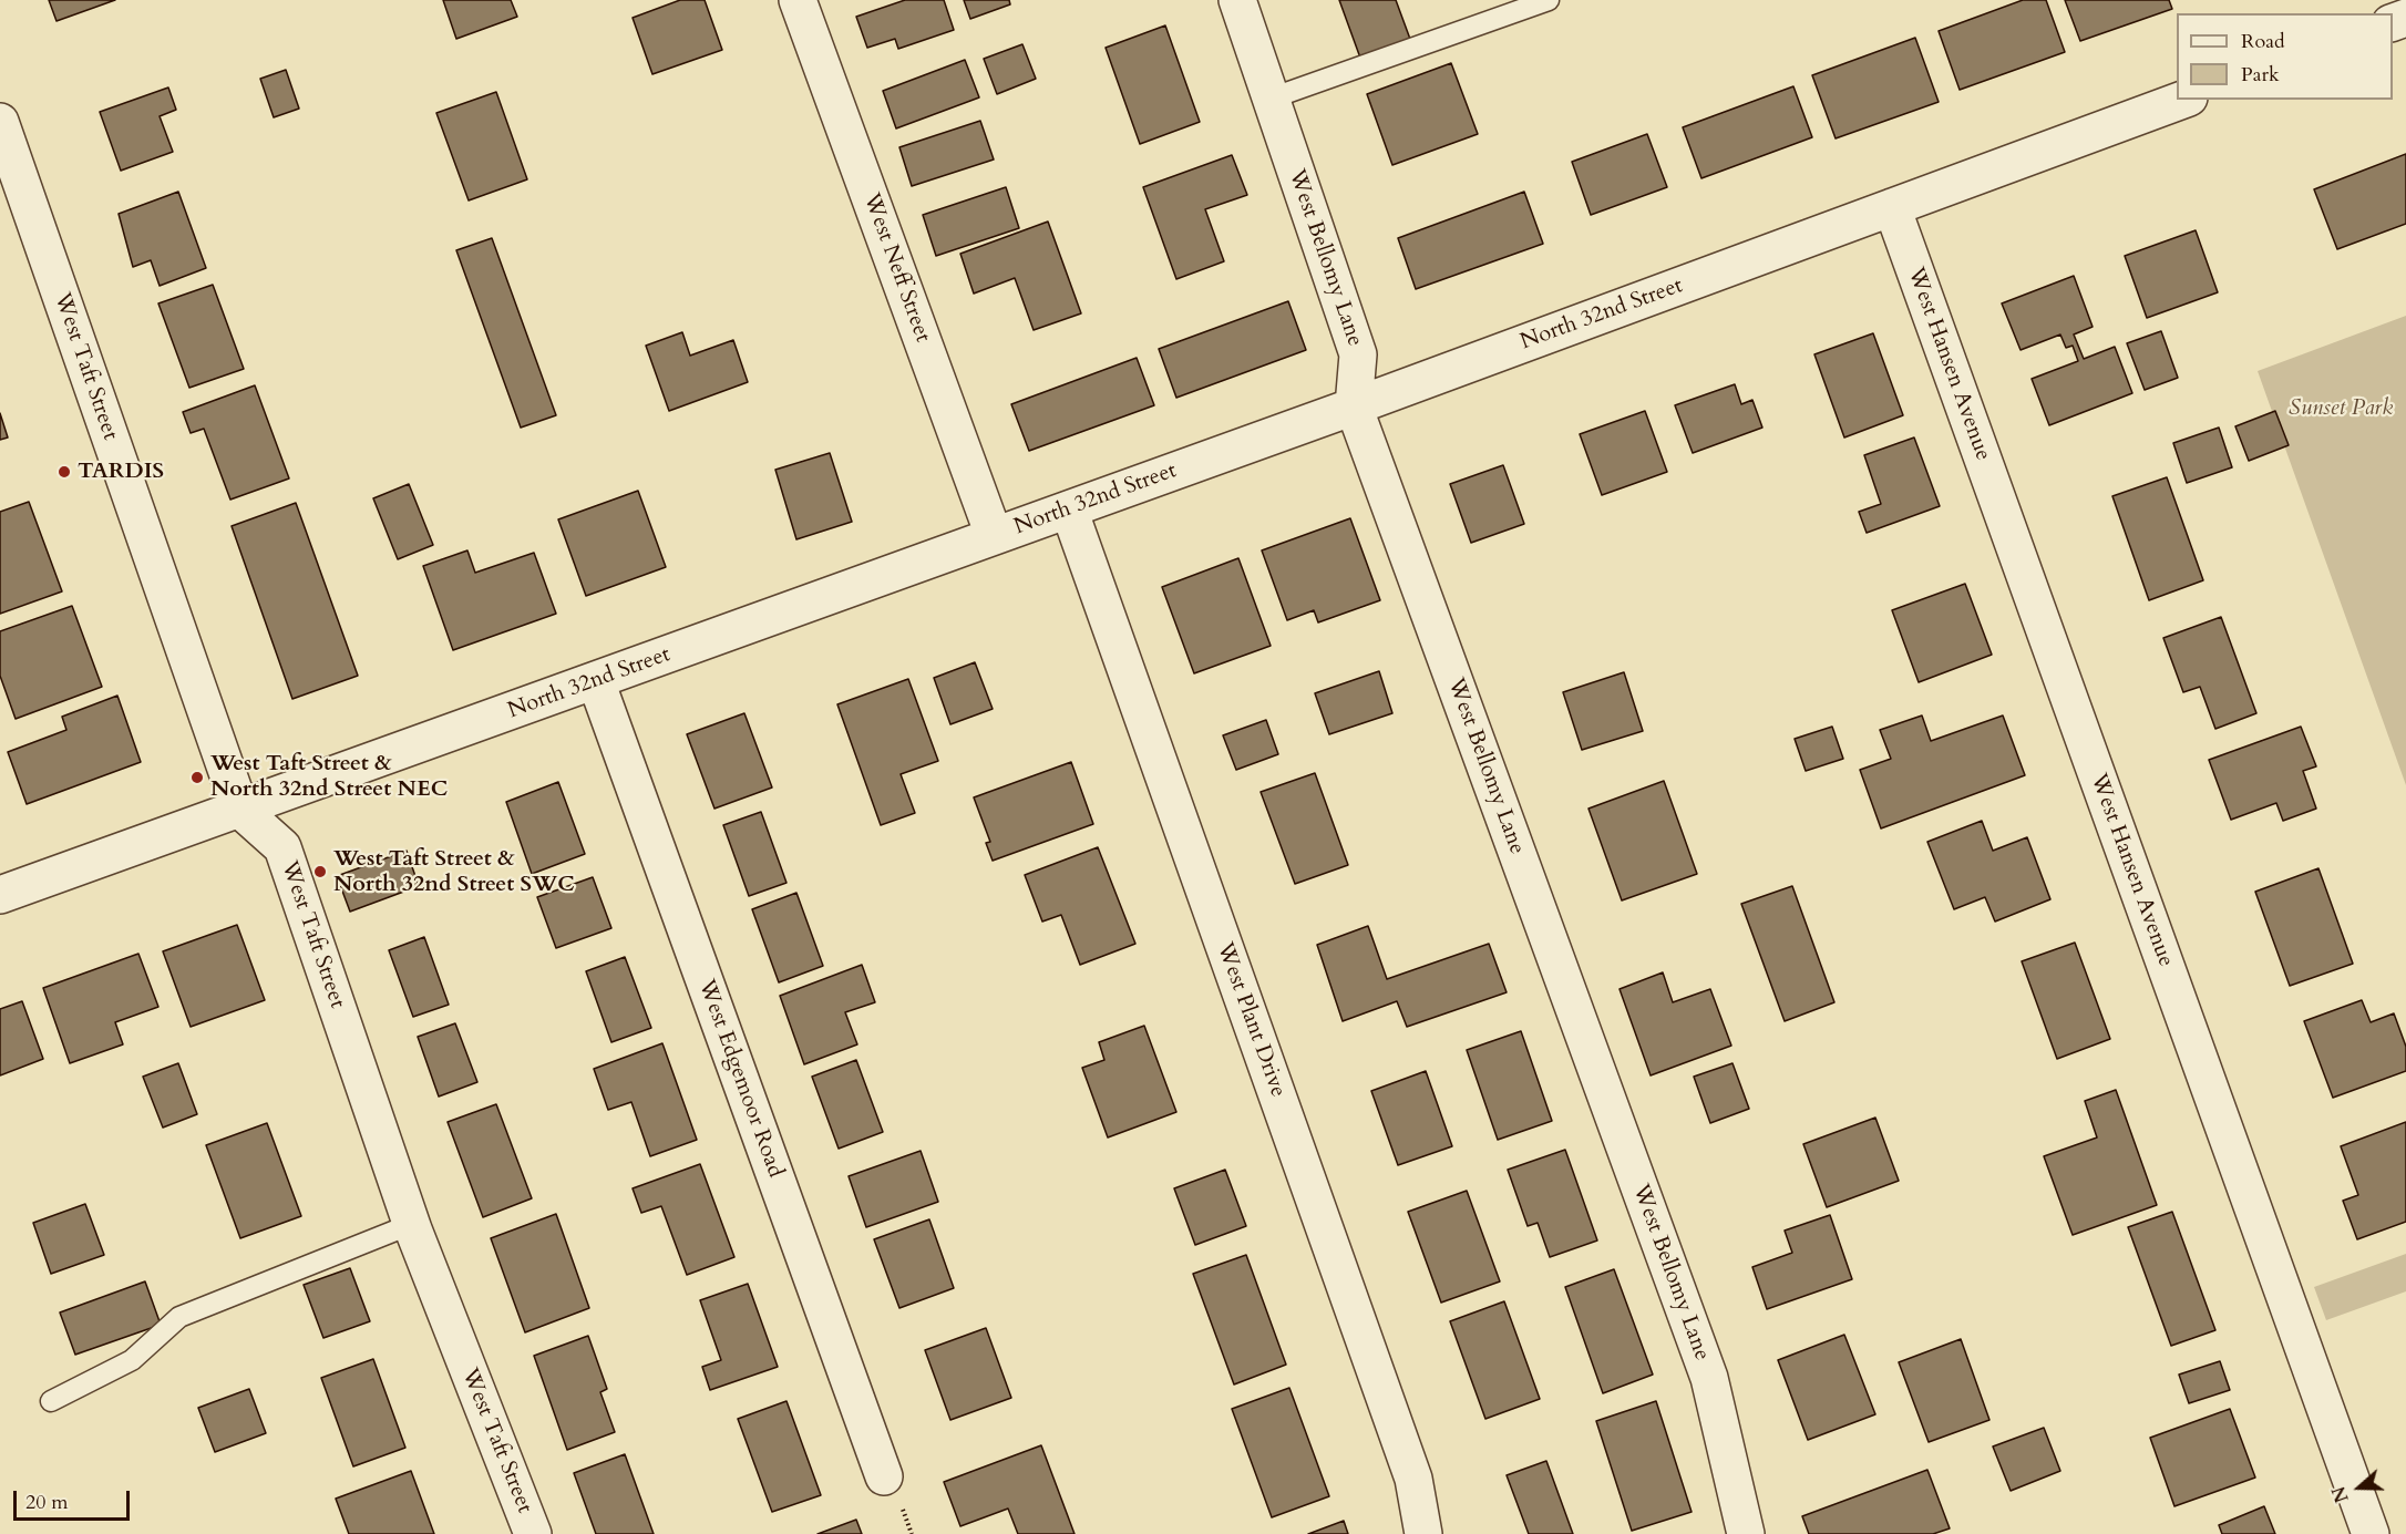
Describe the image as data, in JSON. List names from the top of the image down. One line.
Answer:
{"streets":{"street":["West Bellomy Lane","West Neff Street","North 32nd Street","West Hansen Avenue","West Taft Street","West Plant Drive","West Edgemoor Road"]},"crossings":[["West Bellomy Lane","North 32nd Street"],["West Neff Street","North 32nd Street"],["North 32nd Street","West Hansen Avenue"],["North 32nd Street","West Taft Street"],["North 32nd Street","West Plant Drive"],["North 32nd Street","West Edgemoor Road"]],"parks":["Sunset Park"],"places":["TARDIS","West Taft Street & North 32nd Street NEC","West Taft Street & North 32nd Street SWC"],"legend":["Road","Park"],"scale_bar":"20 m","north":"left"}
